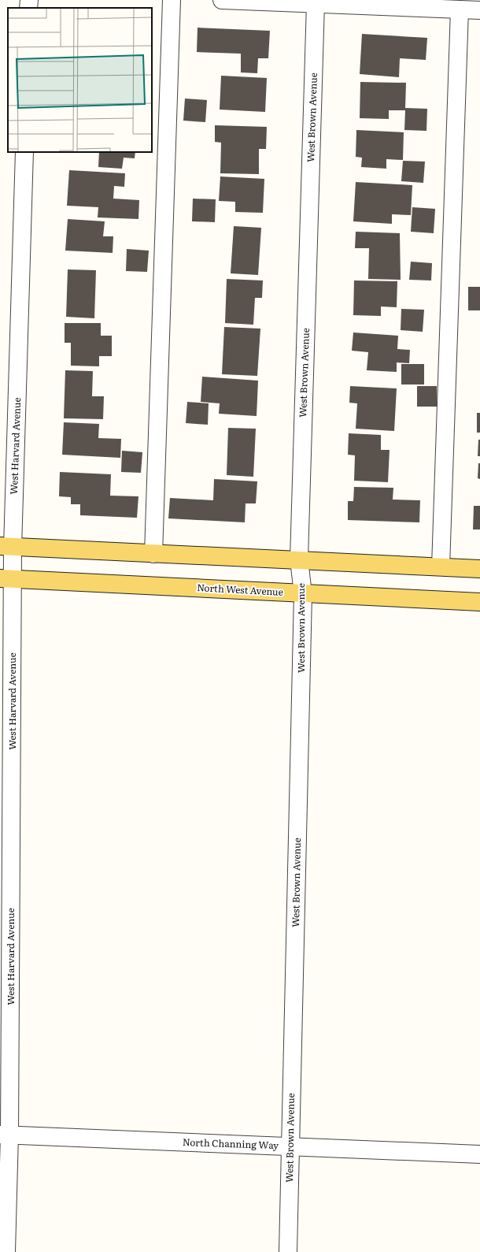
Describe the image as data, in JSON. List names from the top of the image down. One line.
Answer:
{"streets":{"main road":["North West Avenue"],"street":["West Brown Avenue","West Harvard Avenue","North Channing Way"]},"crossings":[["West Brown Avenue","North West Avenue"],["West Brown Avenue","North Channing Way"],["West Harvard Avenue","North West Avenue"],["West Harvard Avenue","North Channing Way"]]}
